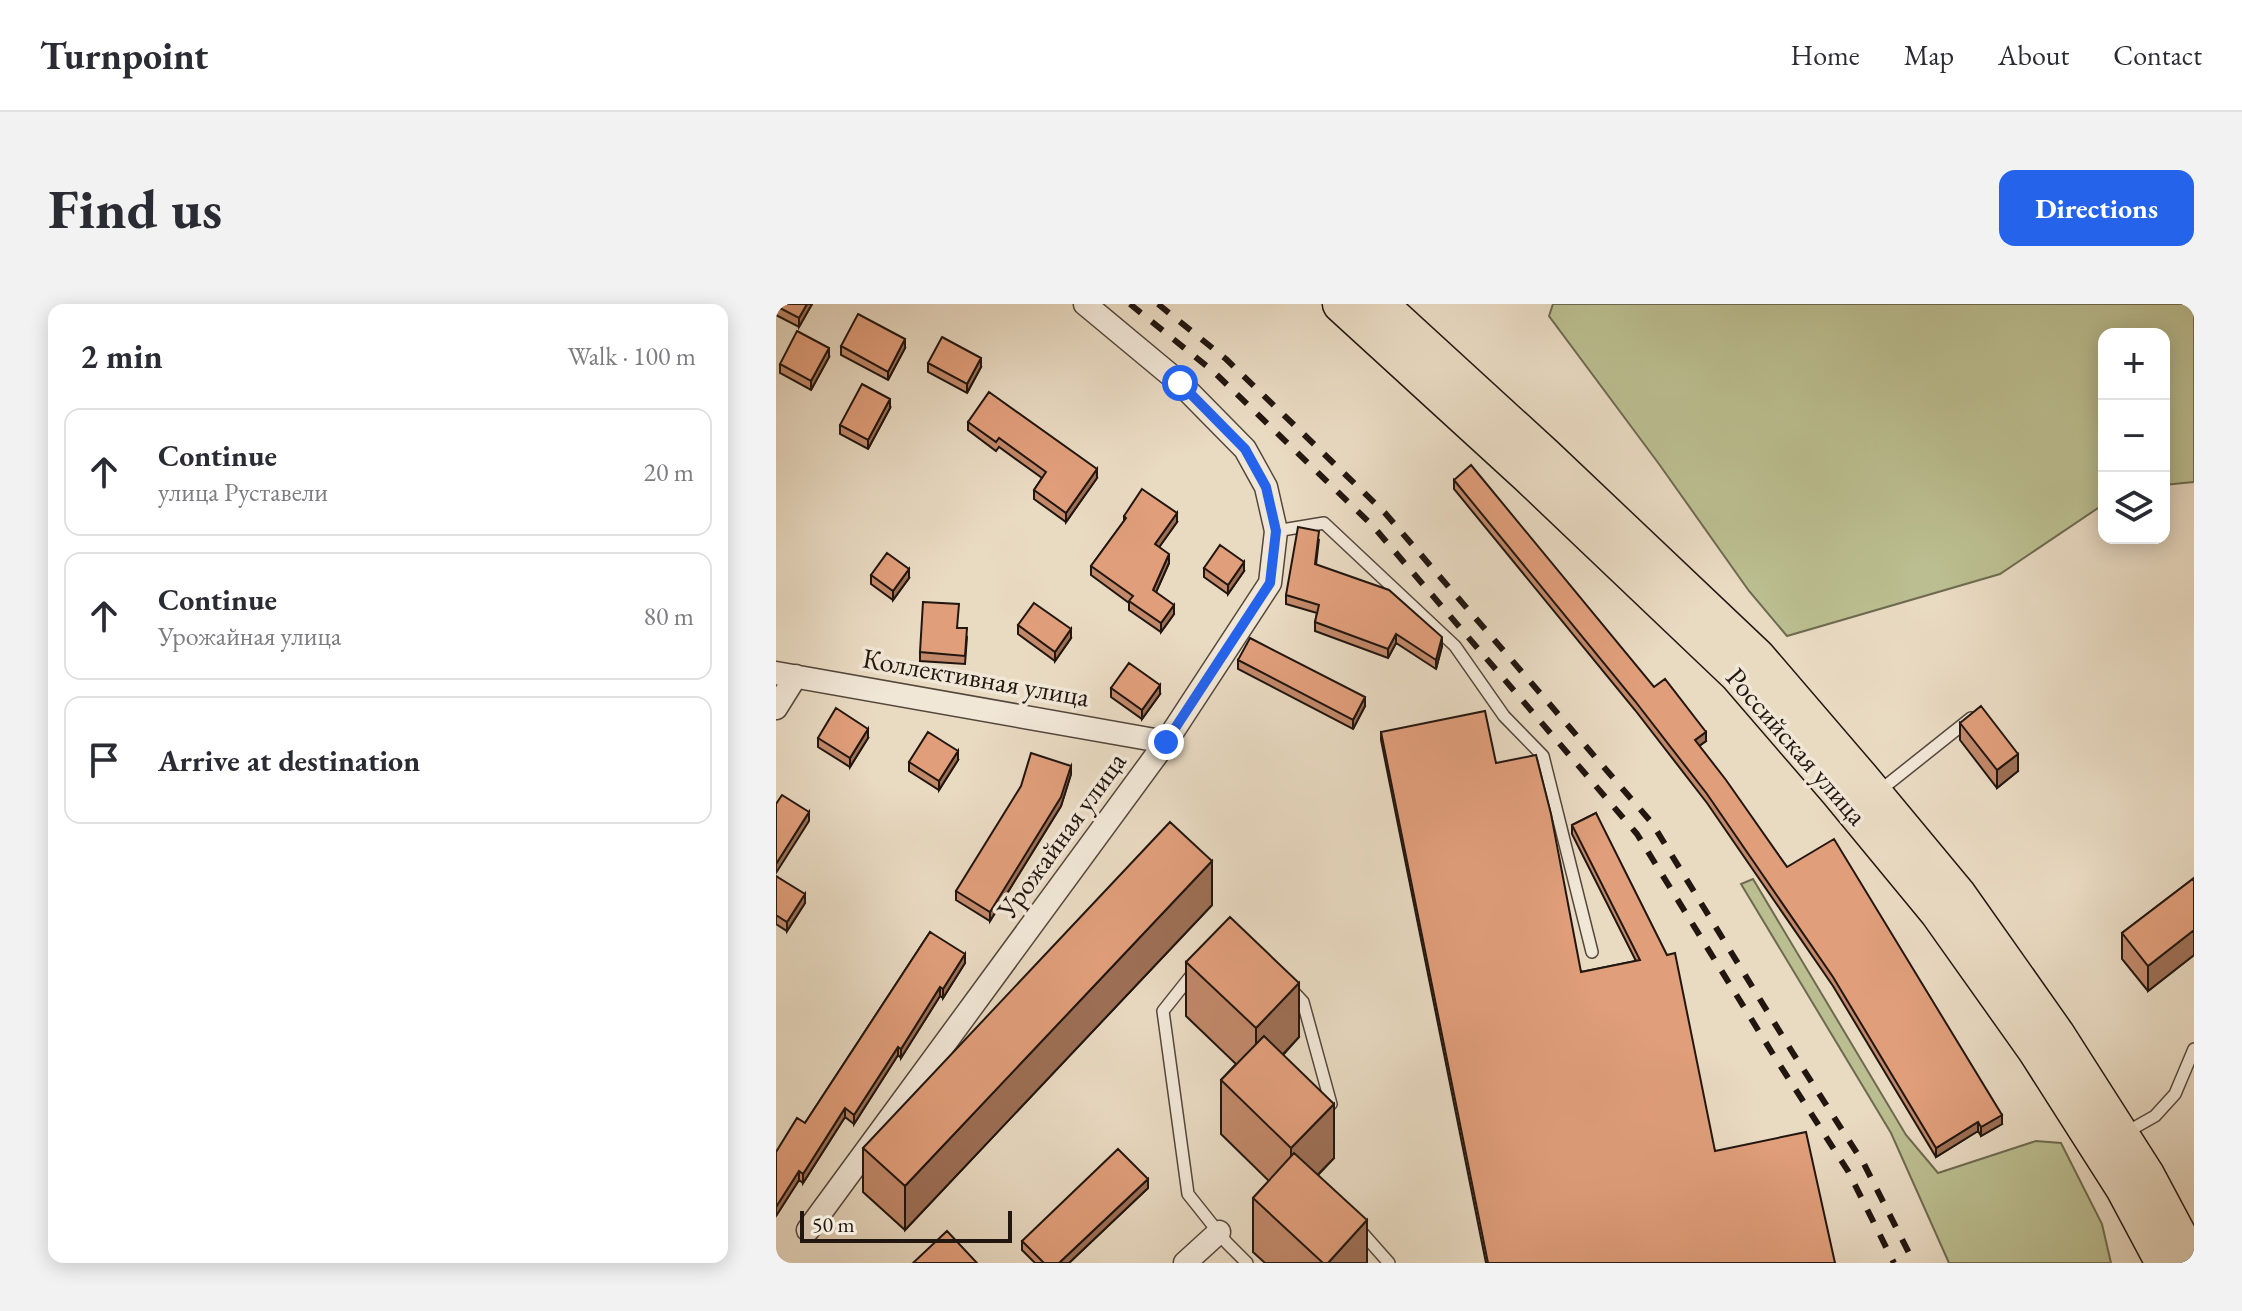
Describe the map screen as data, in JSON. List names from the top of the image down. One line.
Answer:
{"streets":{"main road":["Российская улица"],"street":["Коллективная улица","Урожайная улица"]},"crossings":[["Коллективная улица","Урожайная улица"]],"scale_bar":"50 m","page":{"header":"Turnpoint","nav":["Home","Map","About","Contact"],"buttons":"Directions","title":"Find us","heading":["2 min","Walk · 100 m"],"map_buttons":["+","−"],"list":[["Continue","улица Руставели","20 m"],["Continue","Урожайная улица","80 m"],"Arrive at destination"],"scale":"50 m"}}
